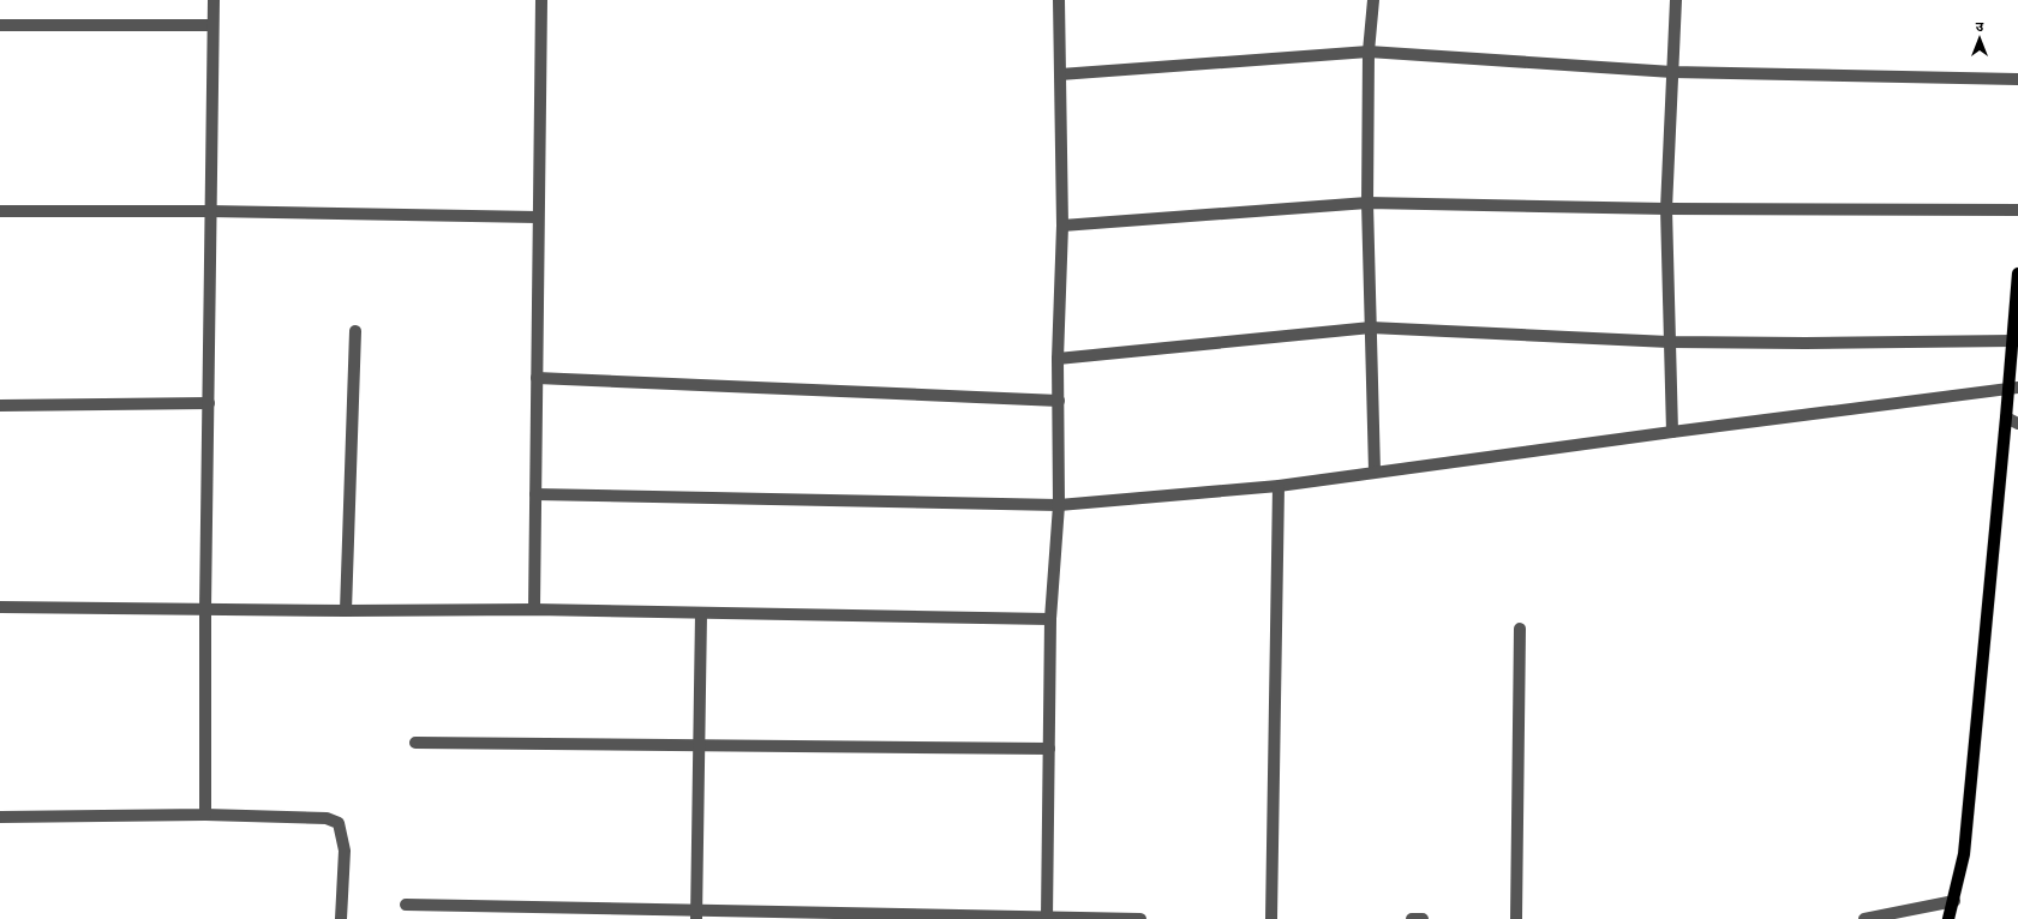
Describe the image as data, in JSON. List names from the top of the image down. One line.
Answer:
{"north":"top"}
